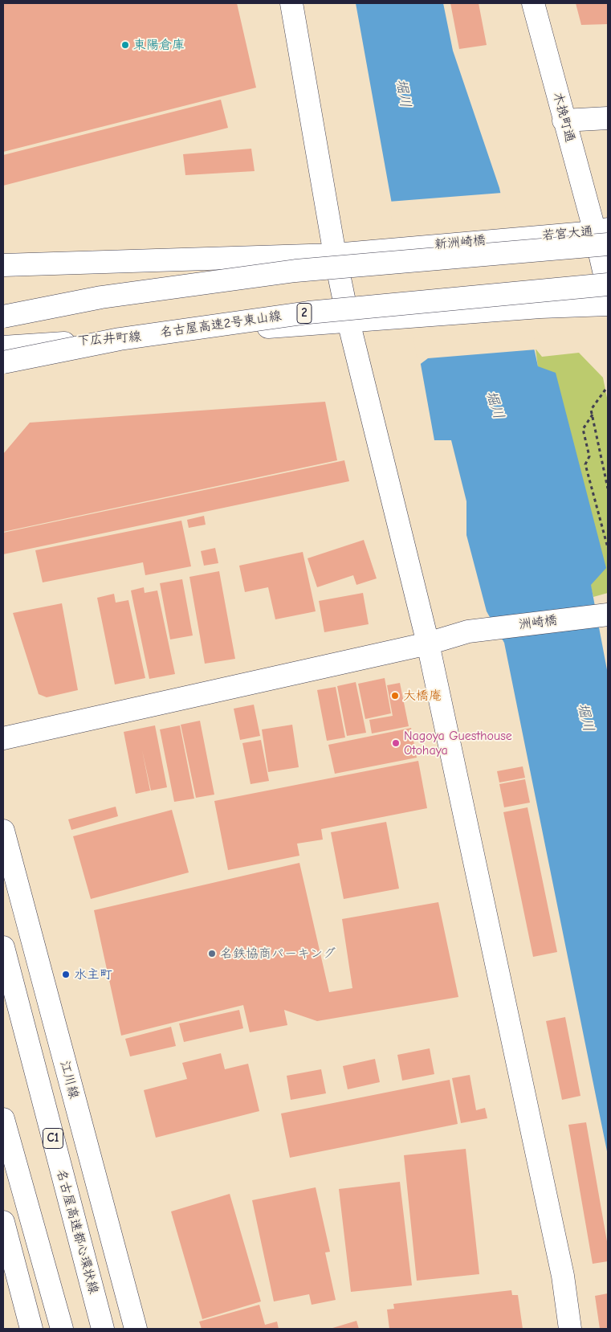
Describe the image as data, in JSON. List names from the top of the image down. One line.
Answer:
{"streets":{"main road":["木挽町通","若宮大通","新洲崎橋","2","名古屋高速2号東山線","下広井町線","洲崎橋","江川線","C1","名古屋高速都心環状線"]},"crossings":[["木挽町通","若宮大通"],["若宮大通","新洲崎橋"]],"water":["堀川"],"places":["東陽倉庫","大橋庵","Nagoya Guesthouse Otohaya","名鉄協商パーキング","水主町"]}
